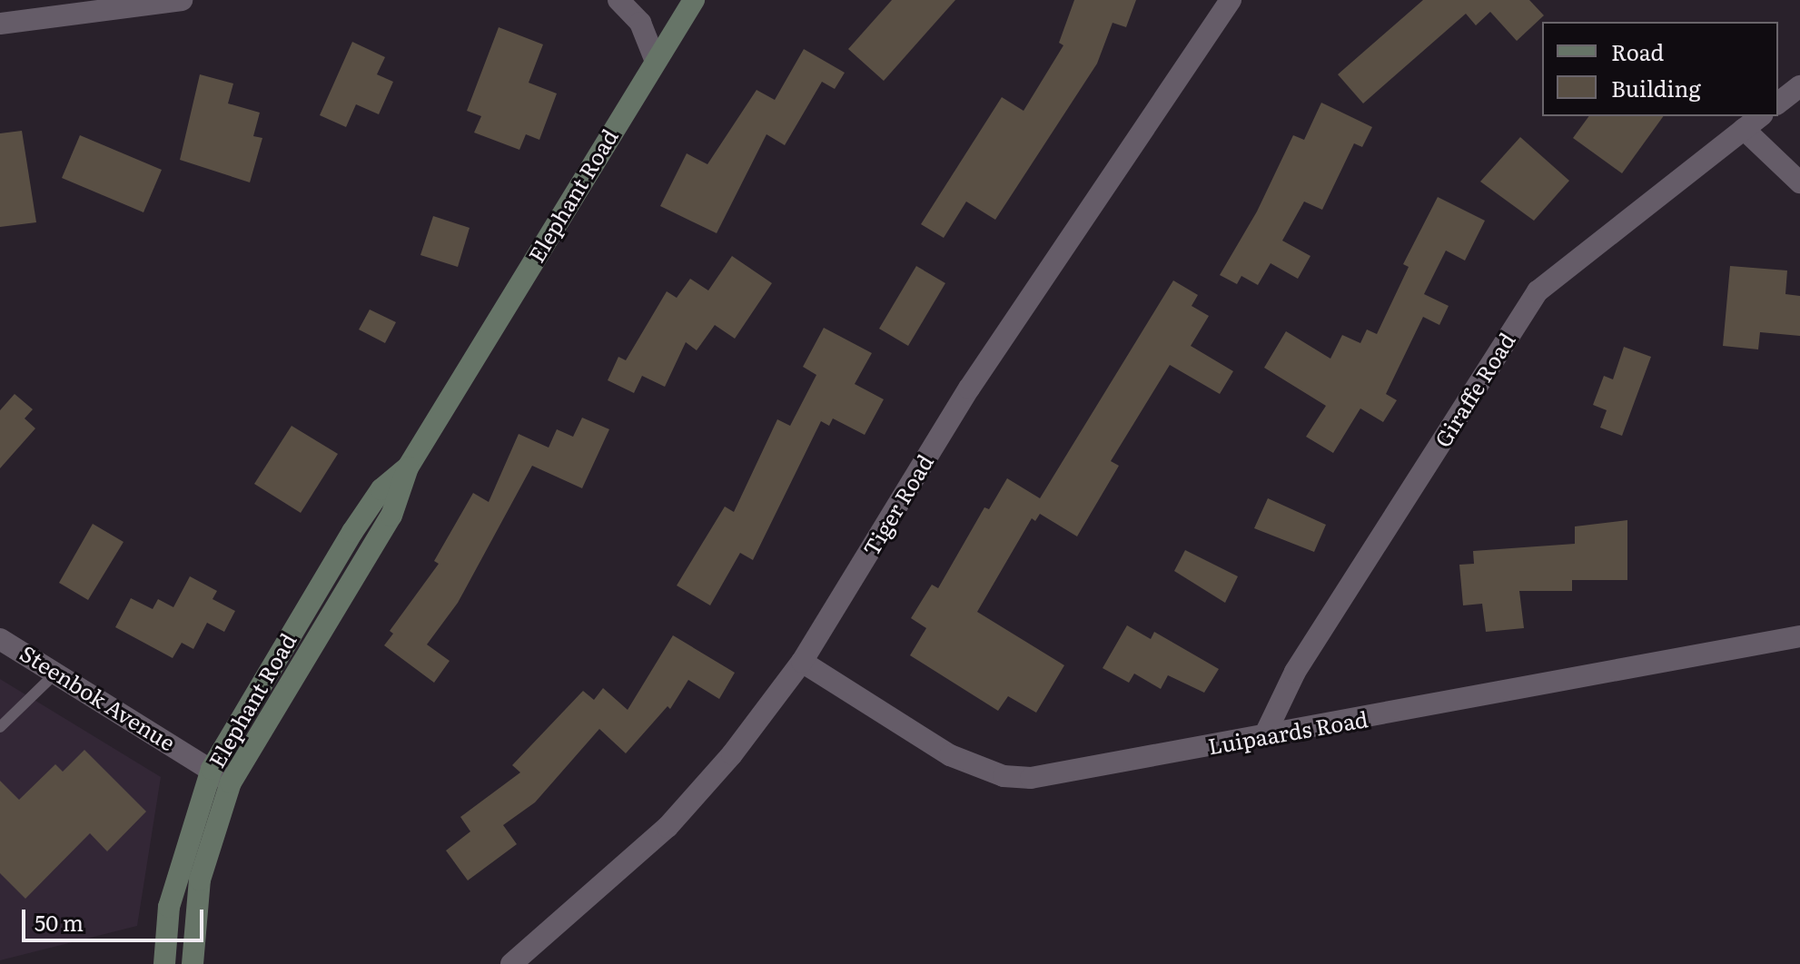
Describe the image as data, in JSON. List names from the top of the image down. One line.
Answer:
{"streets":{"street":["Elephant Road","Giraffe Road","Tiger Road","Steenbok Avenue","Luipaards Road"]},"crossings":[["Elephant Road","Steenbok Avenue"],["Giraffe Road","Luipaards Road"],["Tiger Road","Luipaards Road"]],"legend":["Road","Building"],"scale_bar":"50 m"}
